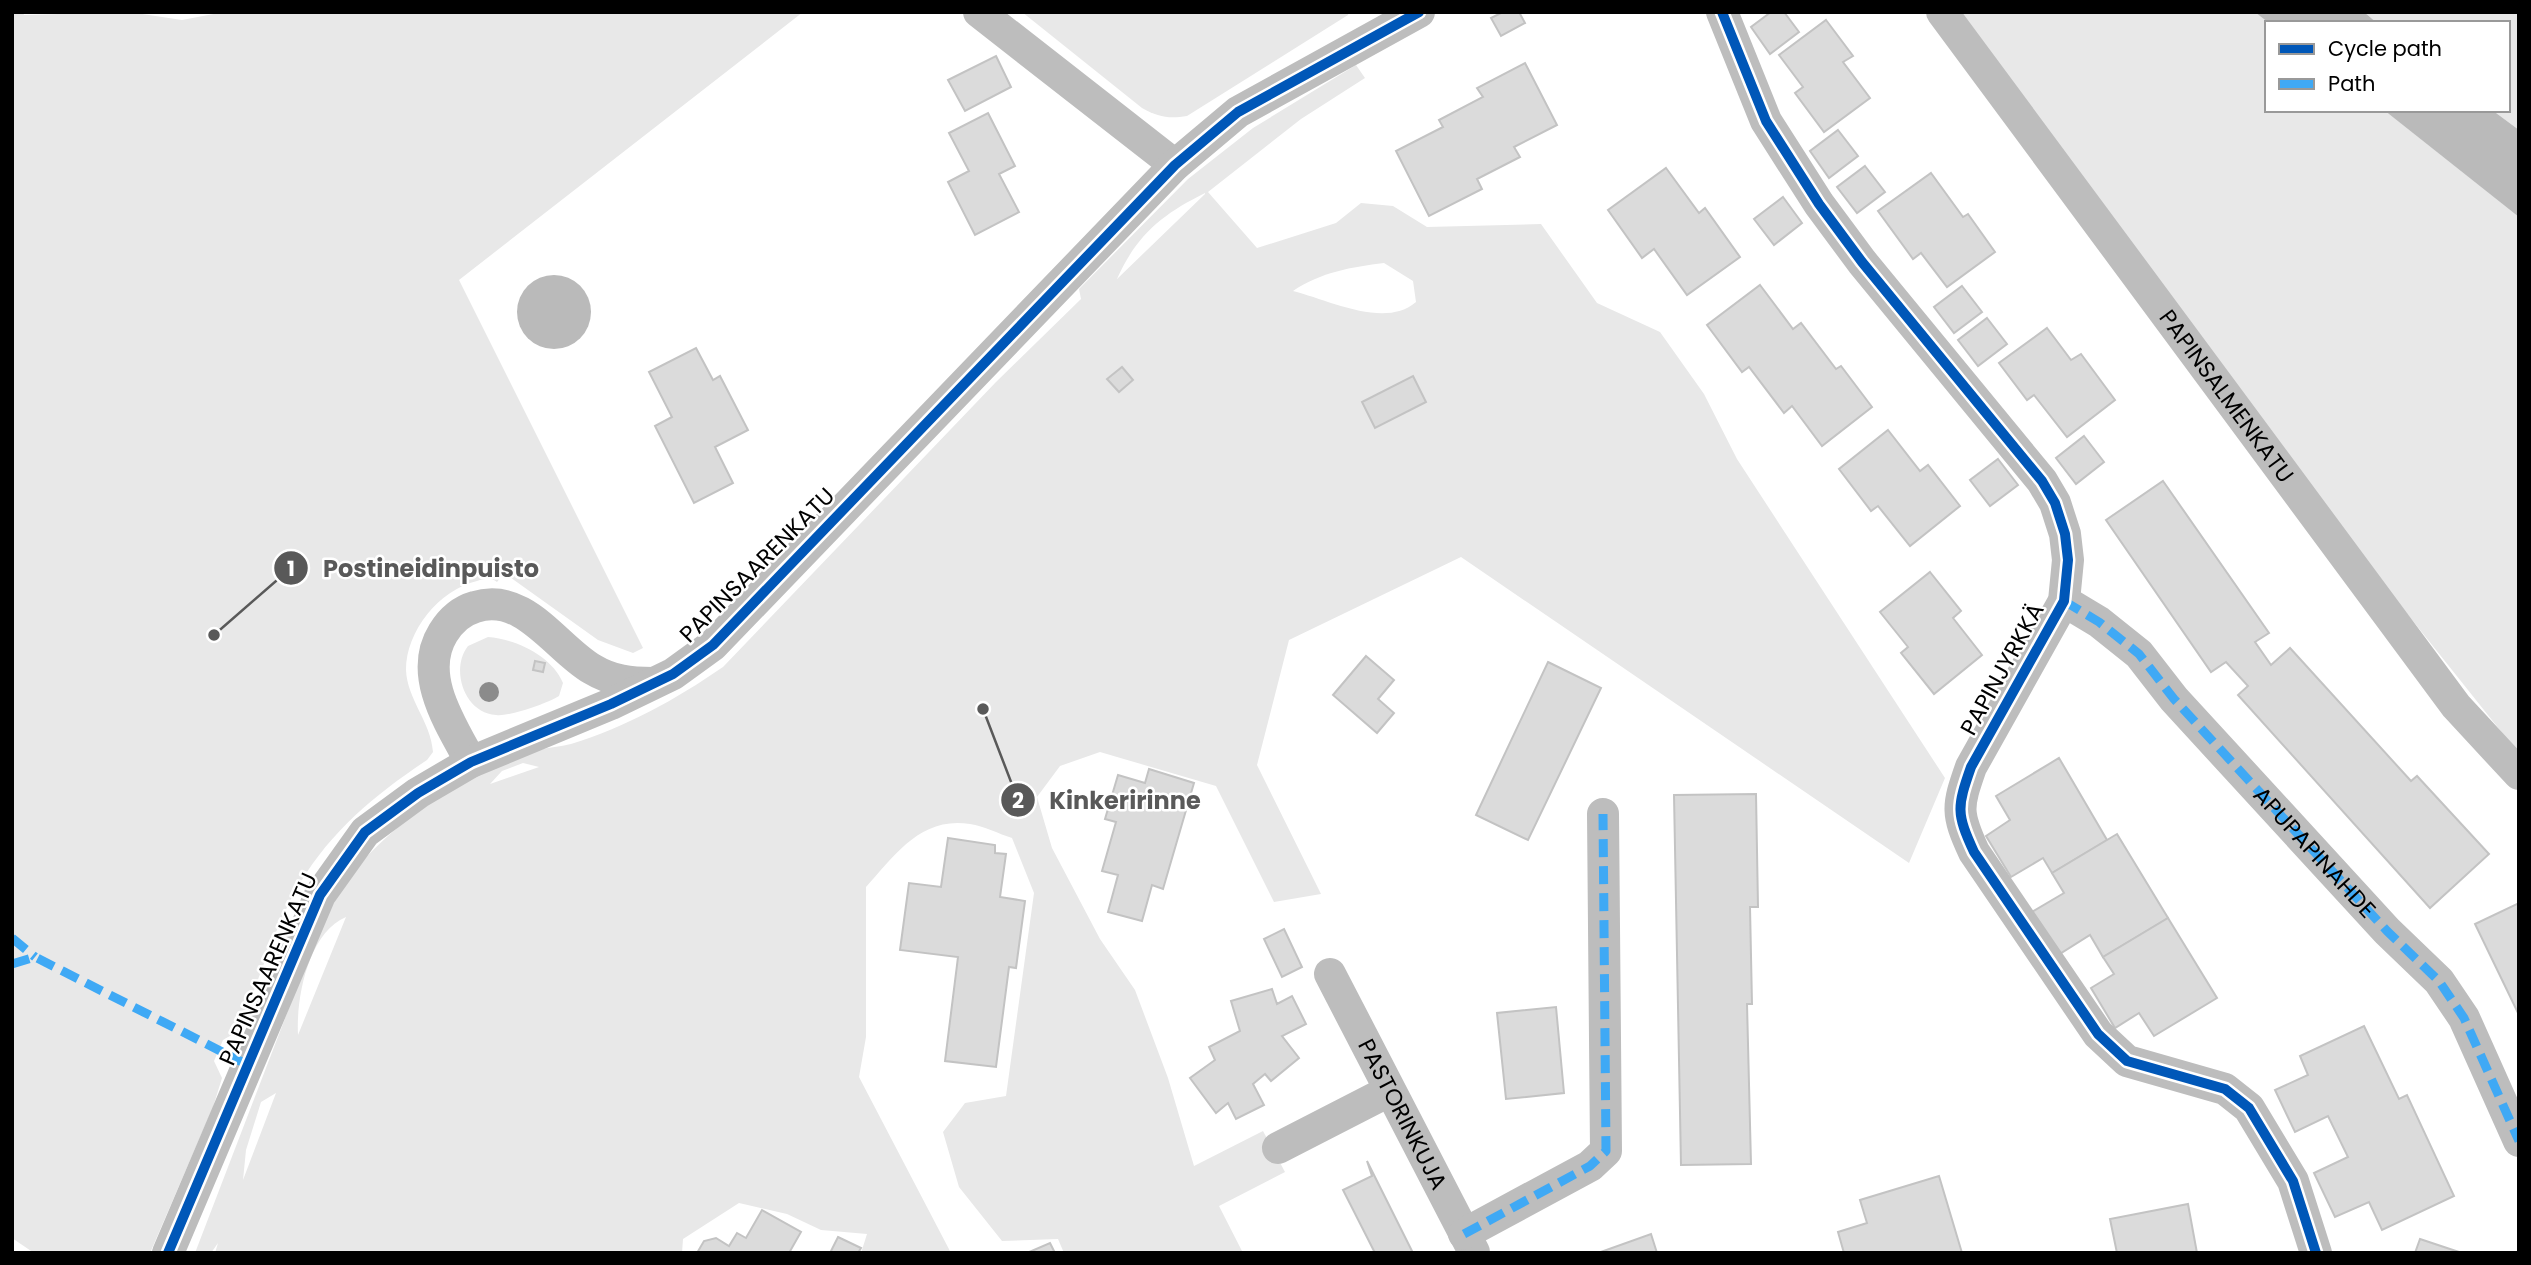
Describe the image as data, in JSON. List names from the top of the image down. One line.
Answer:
{"streets":{"street":["PAPINSALMENKATU","PAPINSAARENKATU","PAPINJYRKKÄ","APUPAPINAHDE","PASTORINKUJA"]},"crossings":[["PAPINJYRKKÄ","APUPAPINAHDE"]],"places":["Postineidinpuisto","Kinkeririnne"],"legend":["Cycle path","Path"]}
